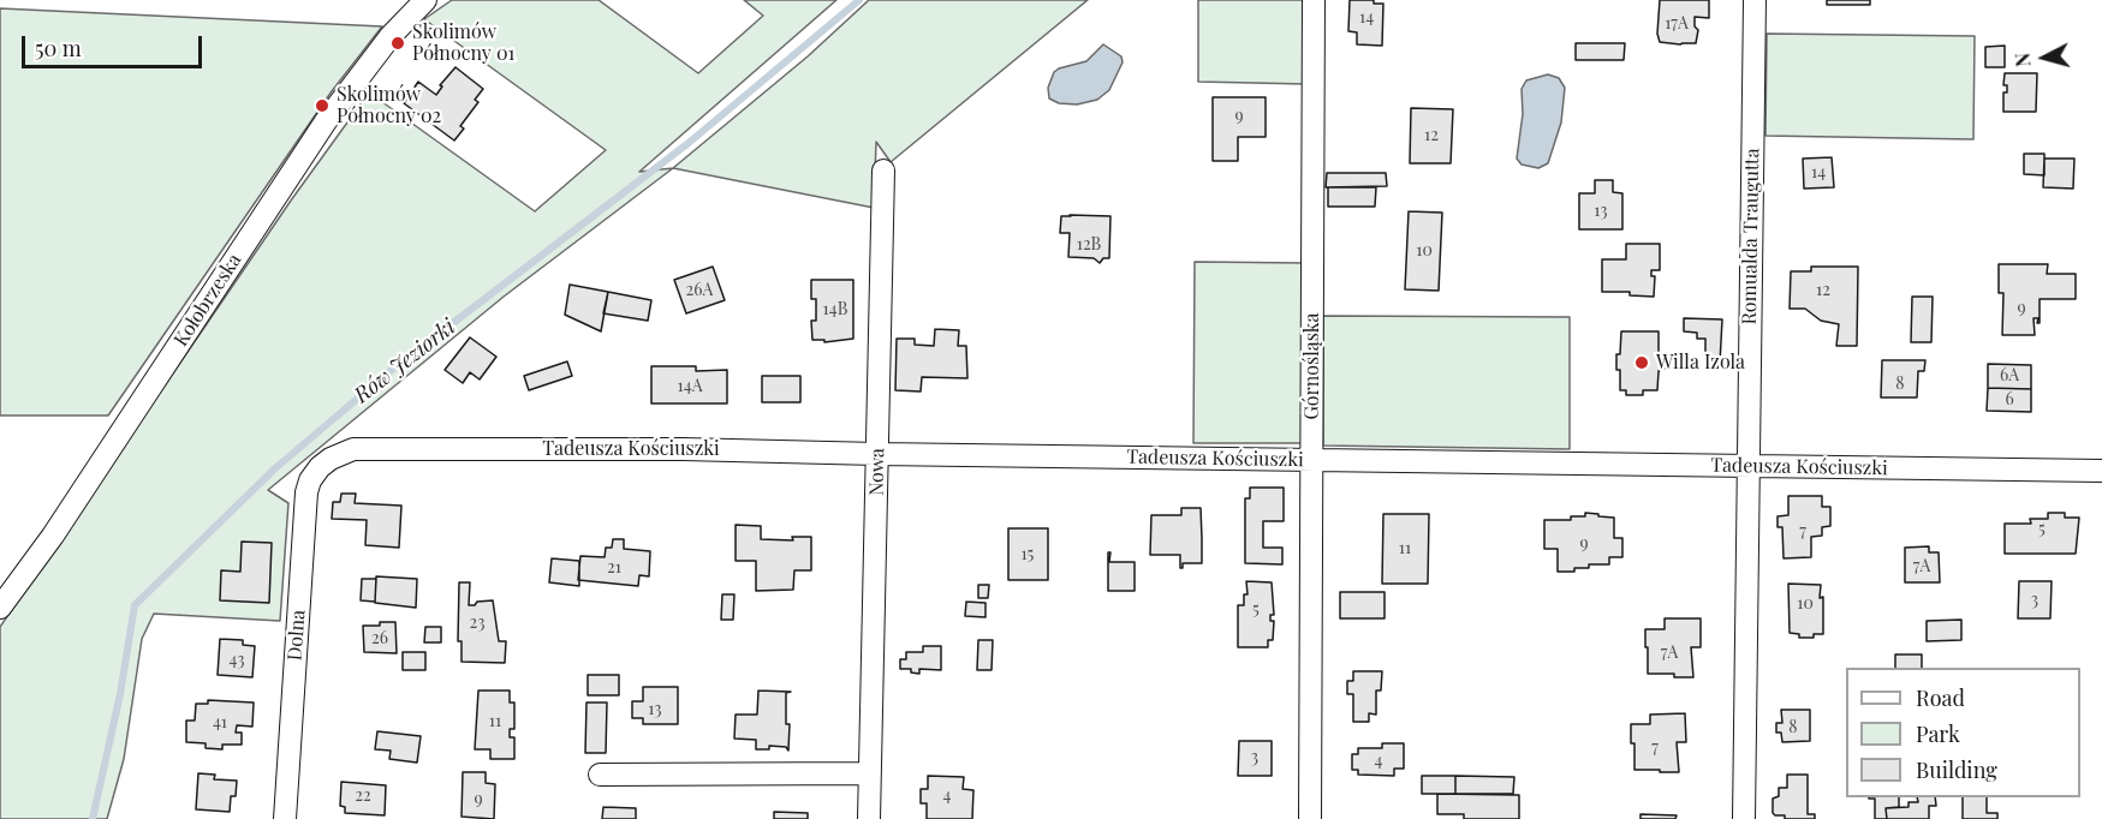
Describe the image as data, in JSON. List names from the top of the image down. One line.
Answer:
{"streets":{"street":["Romualda Traugutta","Kołobrzeska","Górnośląska","Tadeusza Kościuszki","Nowa","Dolna"]},"crossings":[["Romualda Traugutta","Tadeusza Kościuszki"],["Górnośląska","Tadeusza Kościuszki"],["Tadeusza Kościuszki","Nowa"],["Tadeusza Kościuszki","Dolna"]],"water":["Rów Jeziorki"],"places":["Skolimów Północny 01","Skolimów Północny 02","Willa Izola"],"house_numbers":["14","17A","9","12","14","13","12B","10","26A","12","9","14B","6A","8","14A","6","5","7","9","11","15","7A","21","3","10","5","23","26","7A","43","13","11","41","8","7","3","4","22","4","9"],"legend":["Road","Park","Building"],"scale_bar":"50 m","north":"left"}
